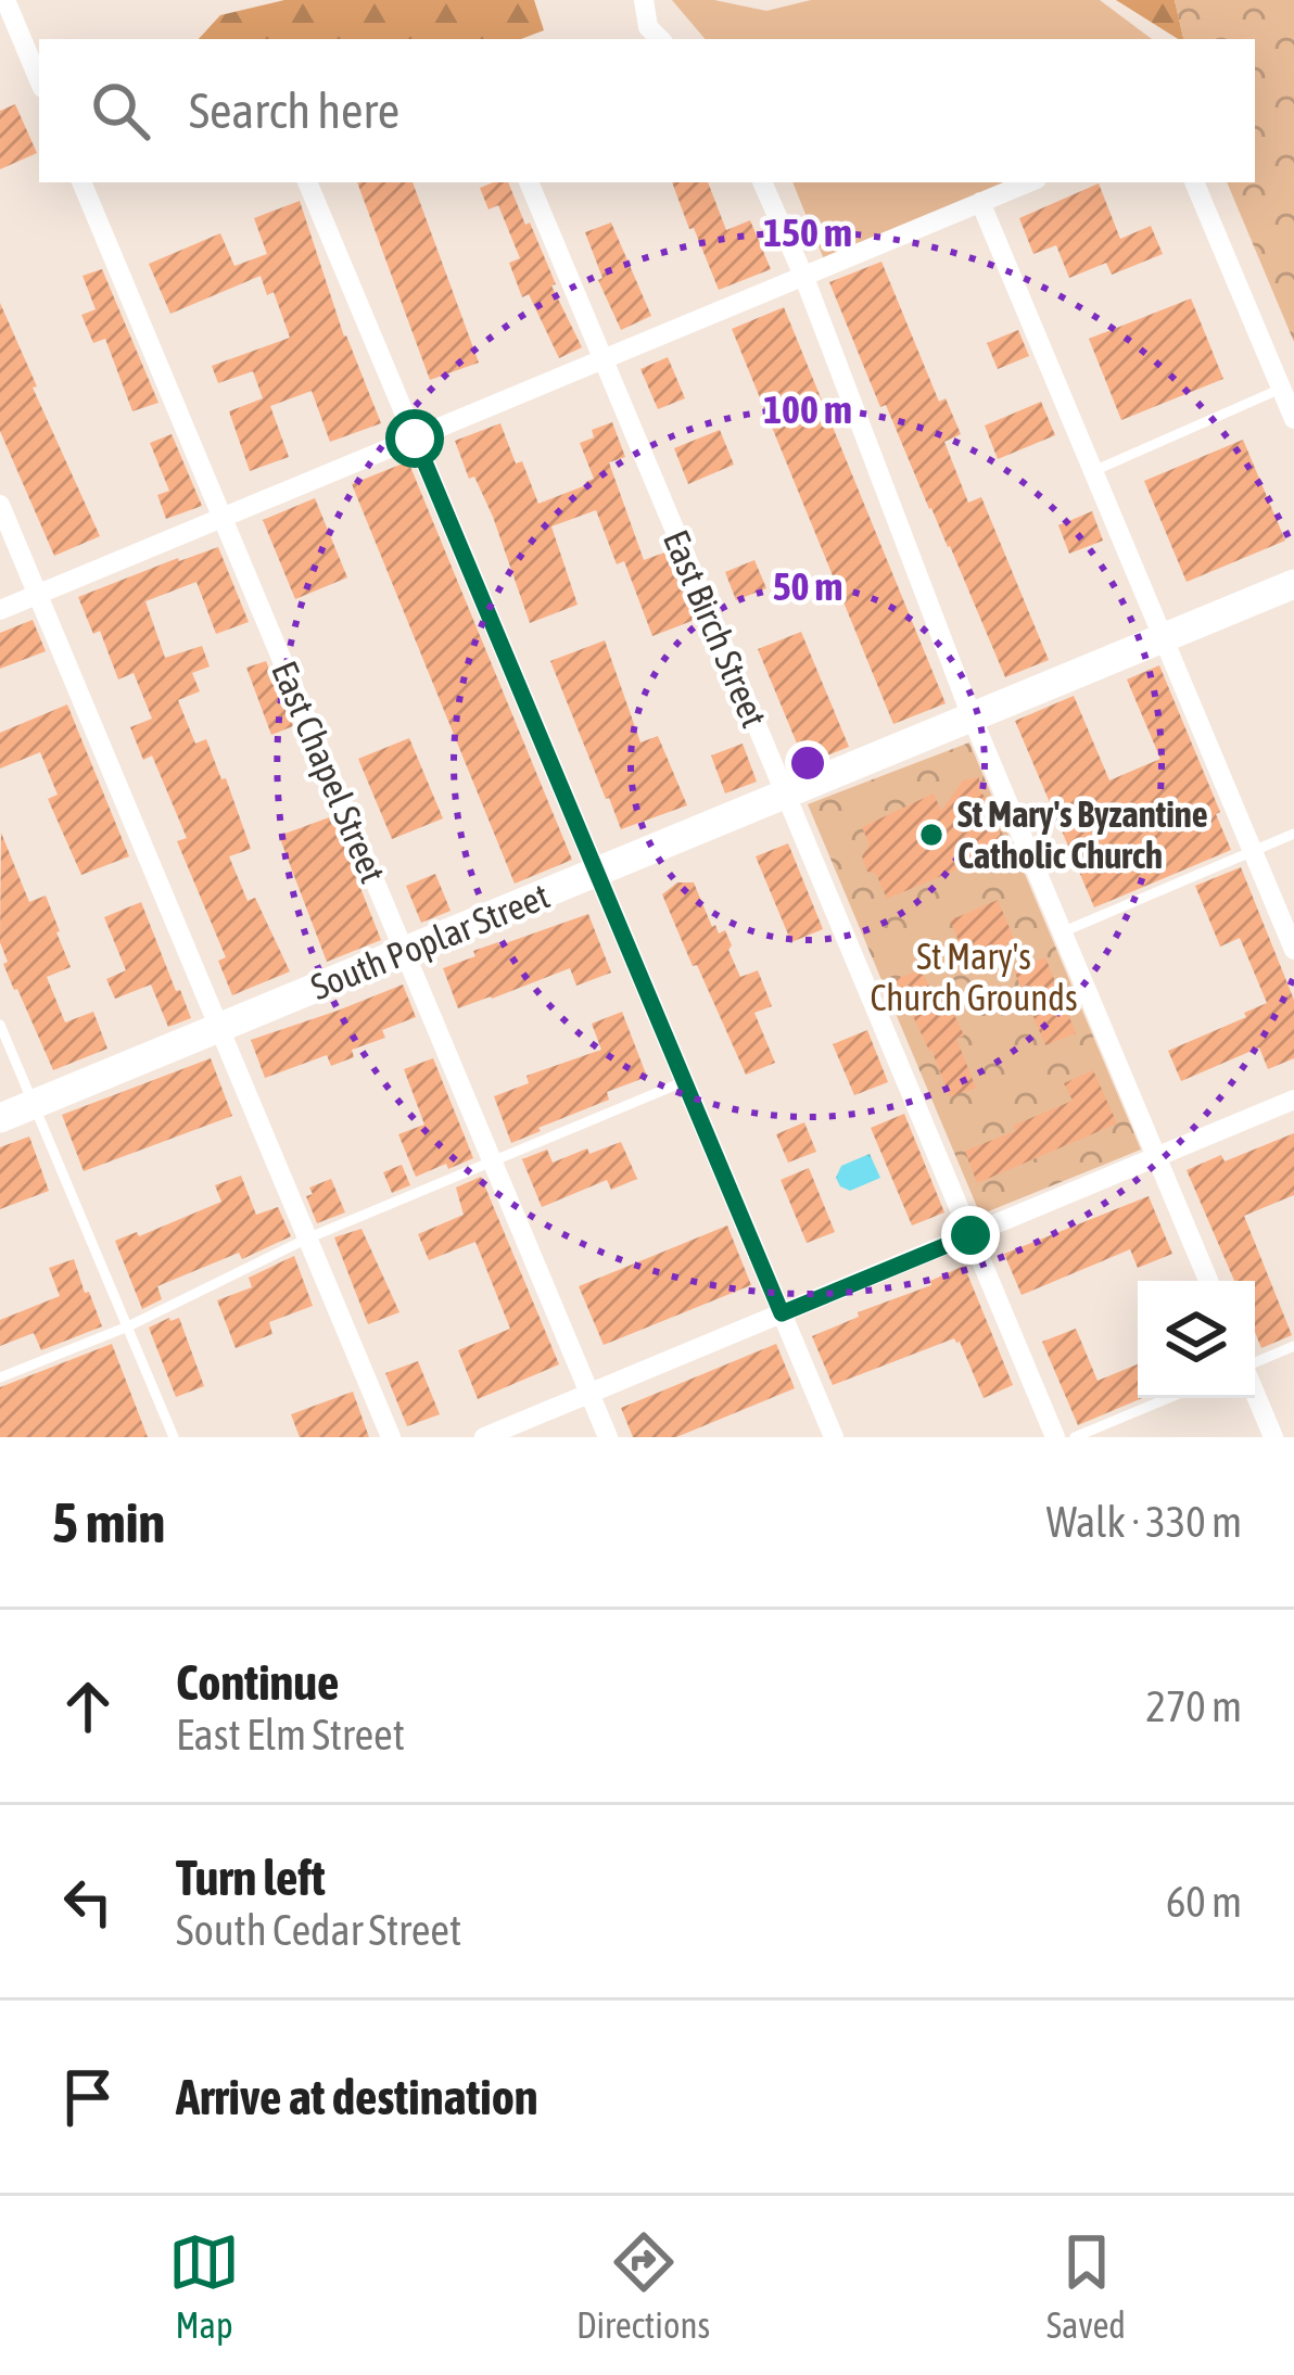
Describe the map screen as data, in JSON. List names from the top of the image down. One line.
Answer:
{"streets":{"main road":["South Poplar Street"],"street":["East Birch Street","East Chapel Street"]},"crossings":[["East Birch Street","South Poplar Street"],["East Chapel Street","South Poplar Street"]],"parks":["St Mary's Church Grounds"],"places":["St Mary's Byzantine Catholic Church"],"page":{"search":"Search here","heading":["5 min","Walk · 330 m"],"list":[["Continue","East Elm Street","270 m"],["Turn left","South Cedar Street","60 m"],"Arrive at destination"],"nav":["Map","Directions","Saved"]},"rings":["150 m","100 m","50 m"]}
